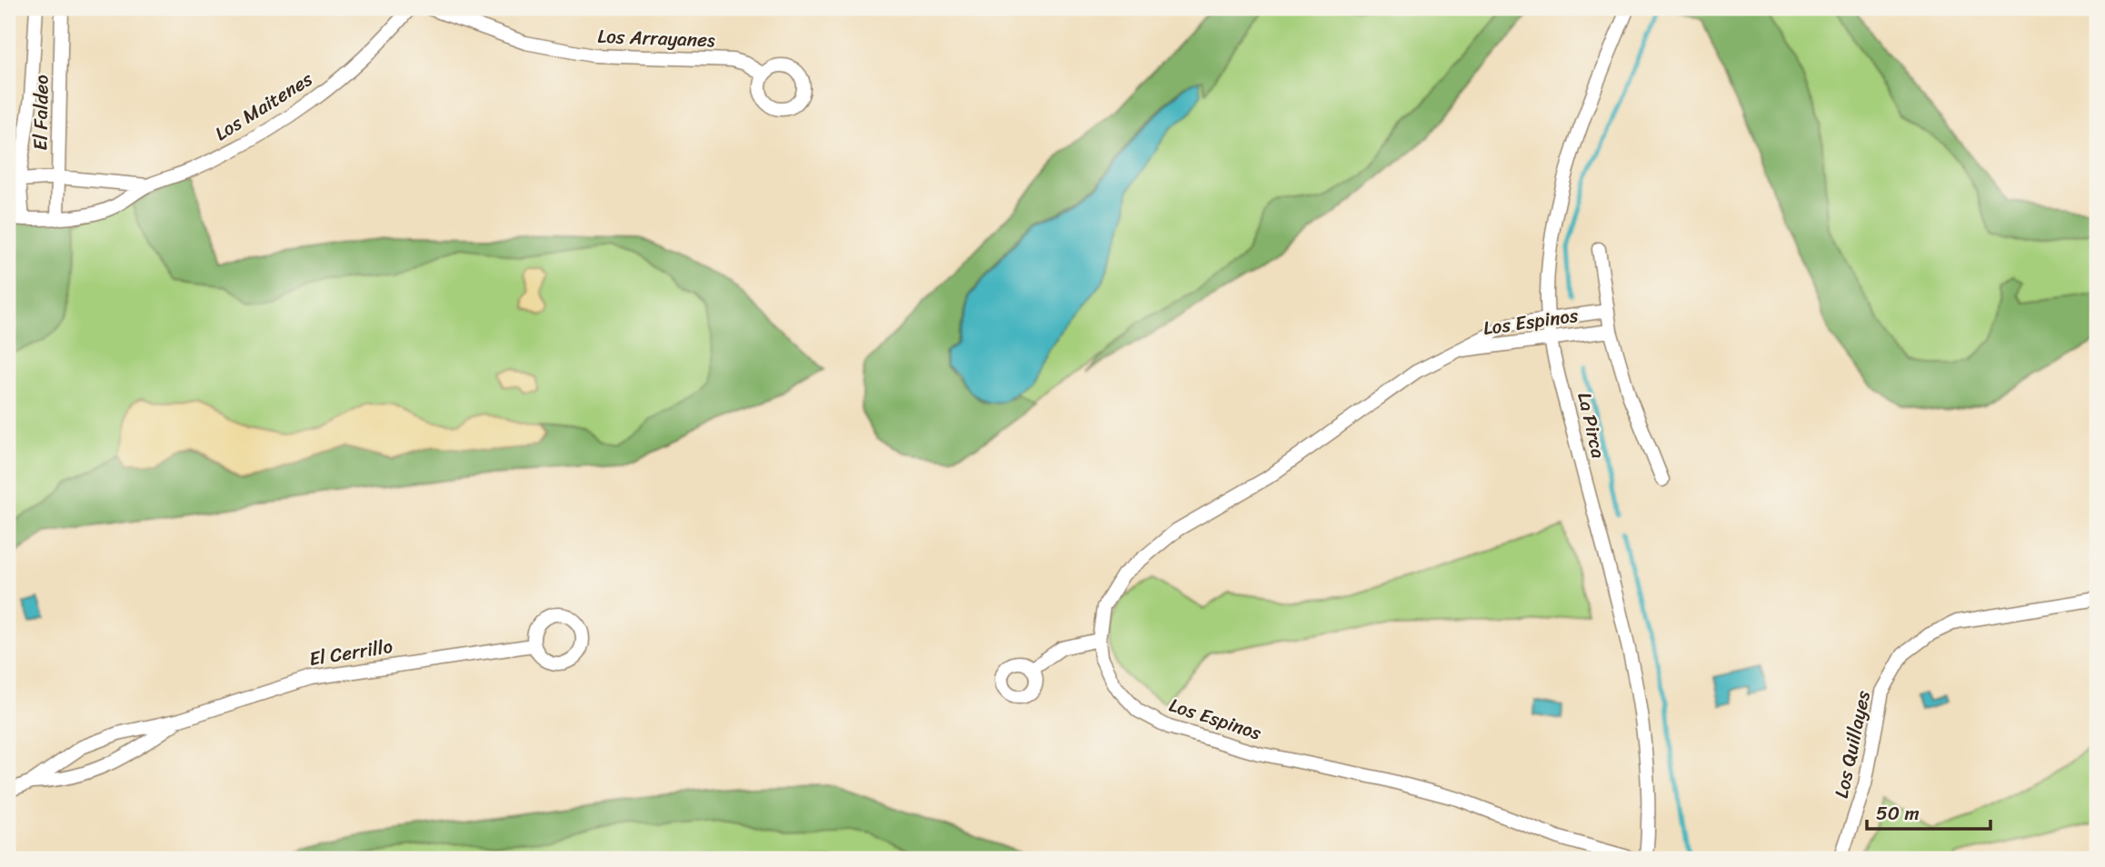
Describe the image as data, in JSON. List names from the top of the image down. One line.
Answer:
{"streets":{"street":["Los Arrayanes","Los Maitenes","El Faldeo","Los Espinos","La Pirca","El Cerrillo","Los Quillayes"]},"crossings":[["Los Maitenes","El Faldeo"],["Los Espinos","La Pirca"]],"scale_bar":"50 m"}
